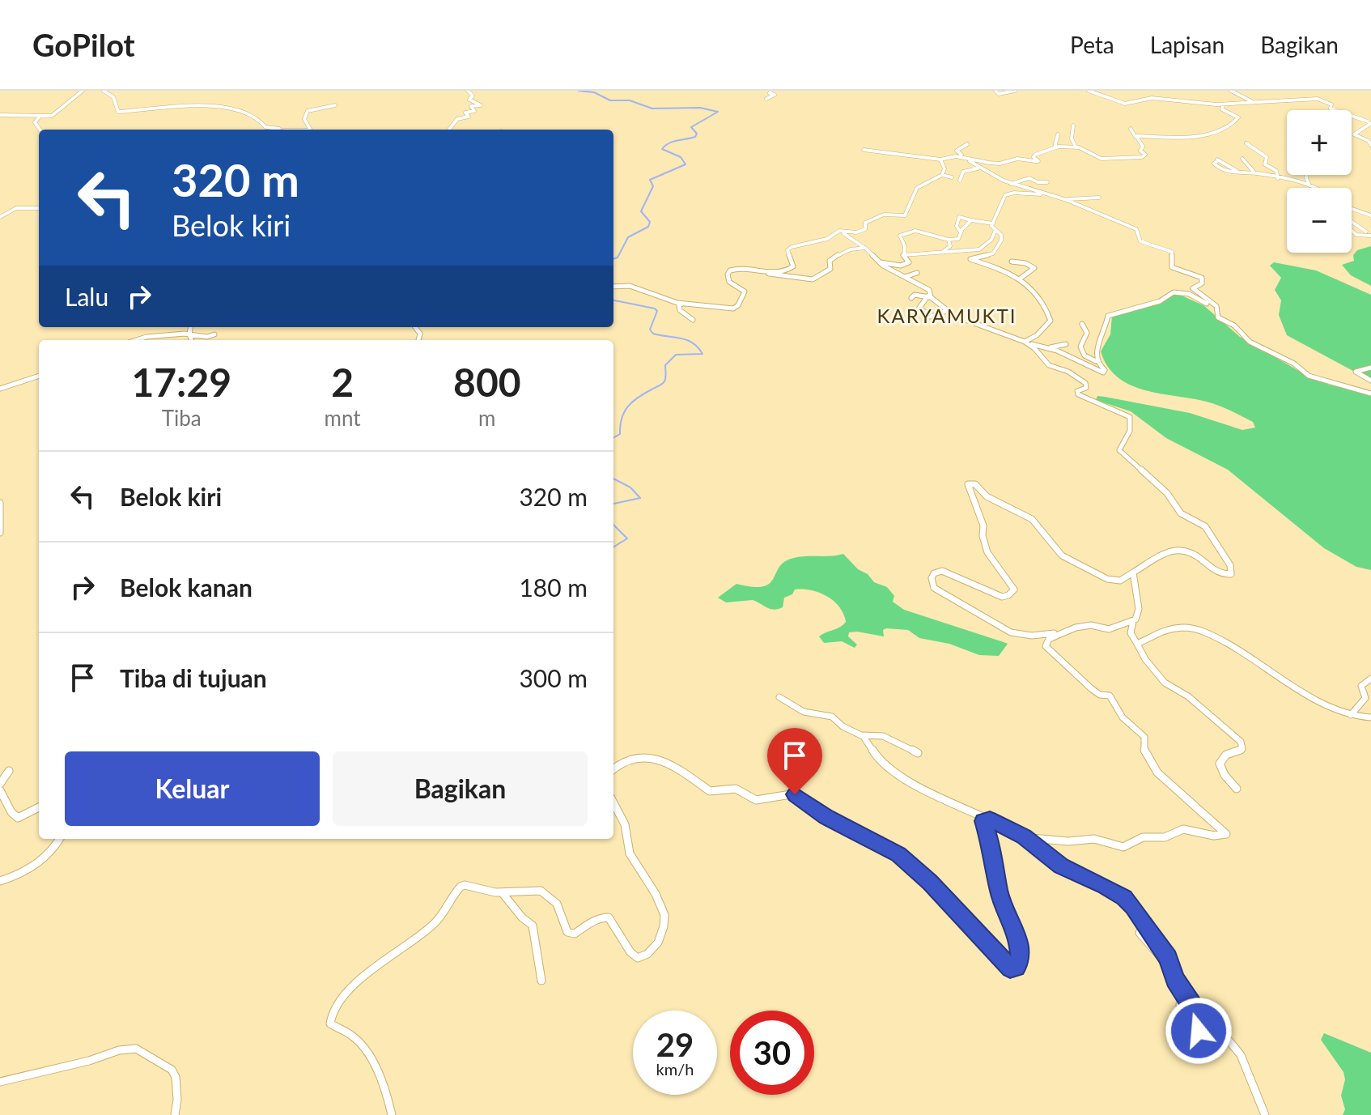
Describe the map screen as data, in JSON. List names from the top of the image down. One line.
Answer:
{"districts":["KARYAMUKTI"],"page":{"header":"GoPilot","nav":["Peta","Lapisan","Bagikan"],"map_buttons":["+","−"],"turn":["320 m","Belok kiri"],"then":"Lalu","eta":["17:29","Tiba","2","mnt","800","m"],"list":[{"name":"Belok kiri","value":"320 m"},{"name":"Belok kanan","value":"180 m"},{"name":"Tiba di tujuan","value":"300 m"}],"buttons":["Keluar","Bagikan"],"speed":"29 km/h","limit":"30"}}
